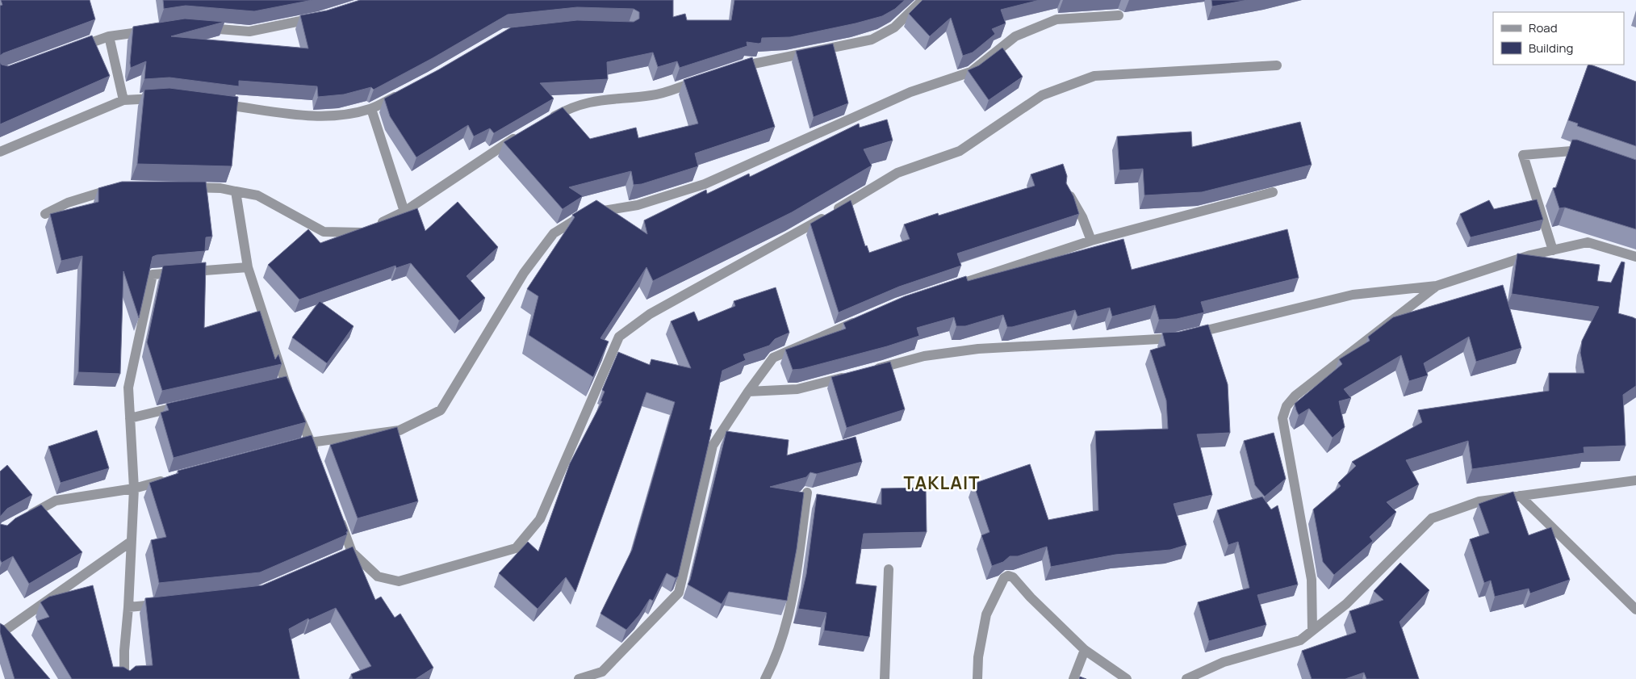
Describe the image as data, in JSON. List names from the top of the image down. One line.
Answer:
{"districts":["TAKLAIT"],"legend":["Road","Building"]}
